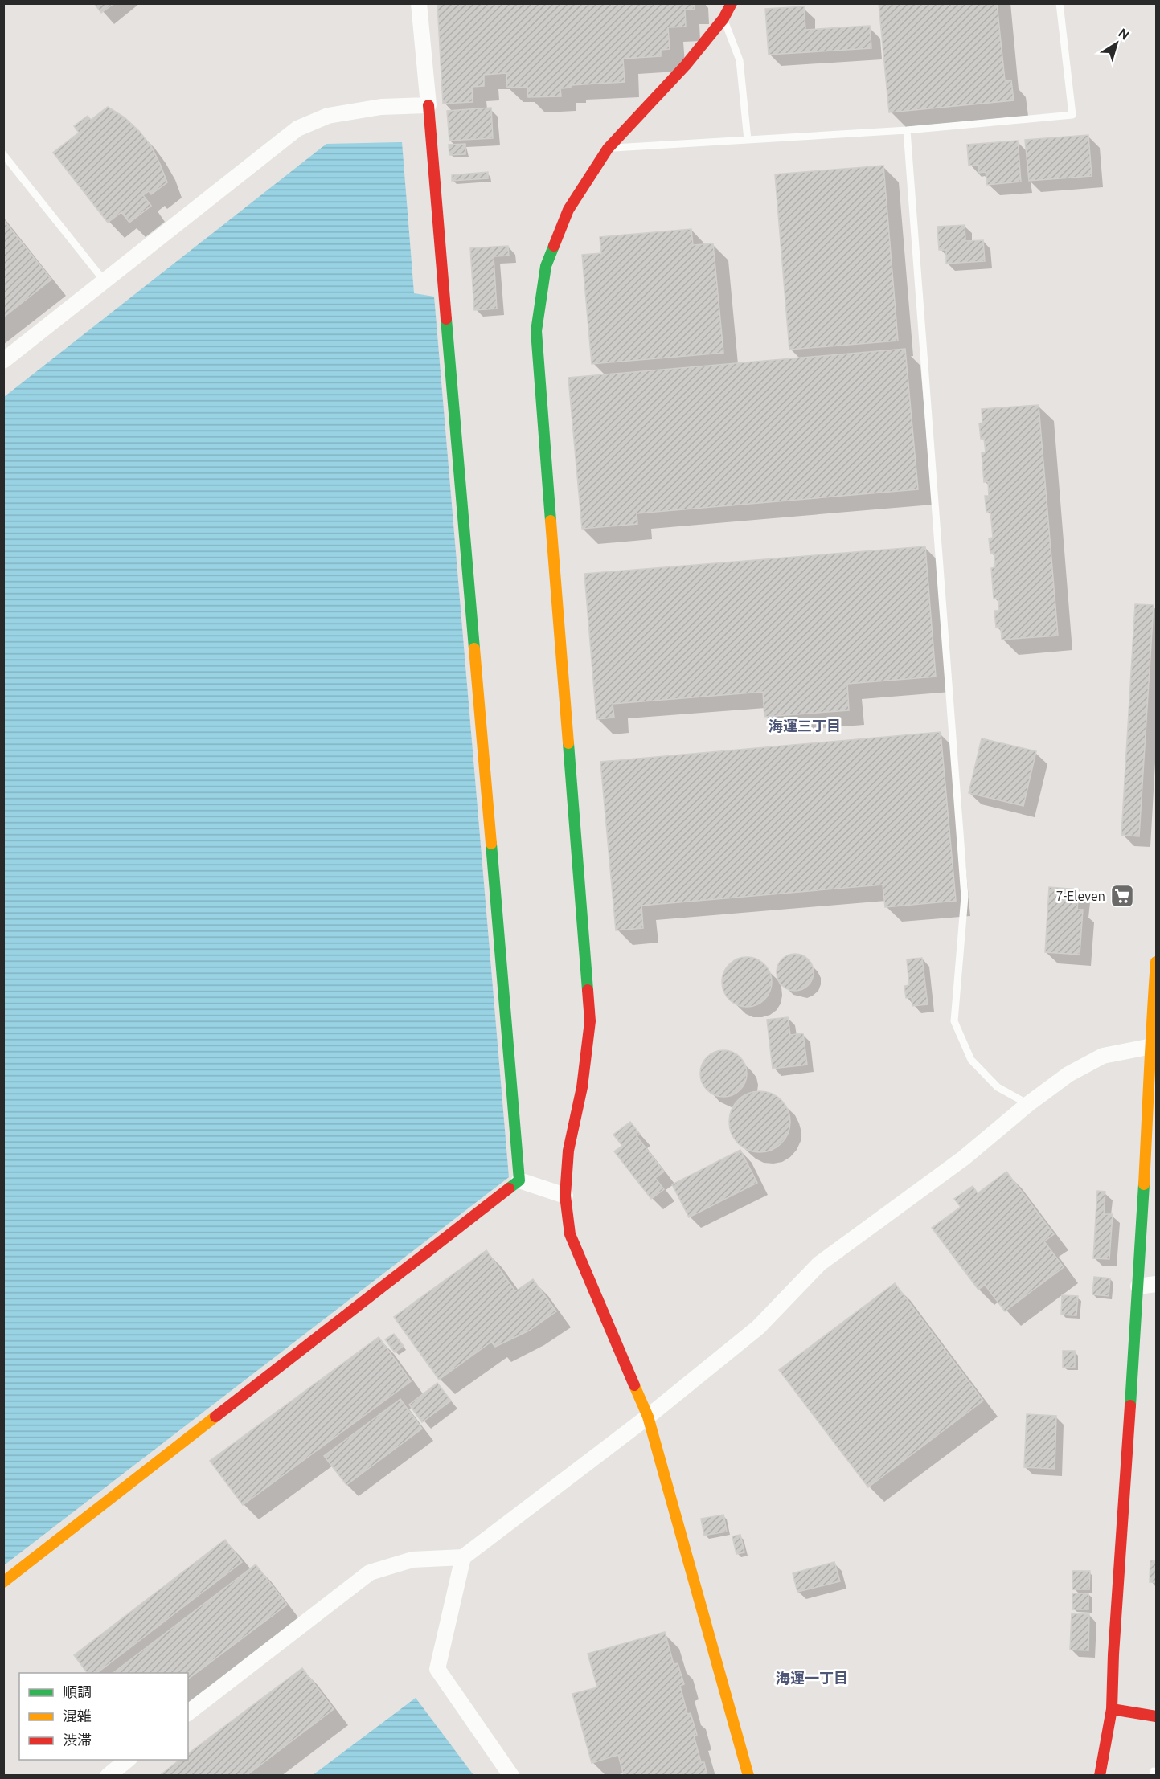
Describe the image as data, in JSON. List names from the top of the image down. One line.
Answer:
{"districts":["海運三丁目","海運一丁目"],"places":{"supermarket":["7-Eleven"]},"legend":["順調","混雑","渋滞"],"north":"top right"}
